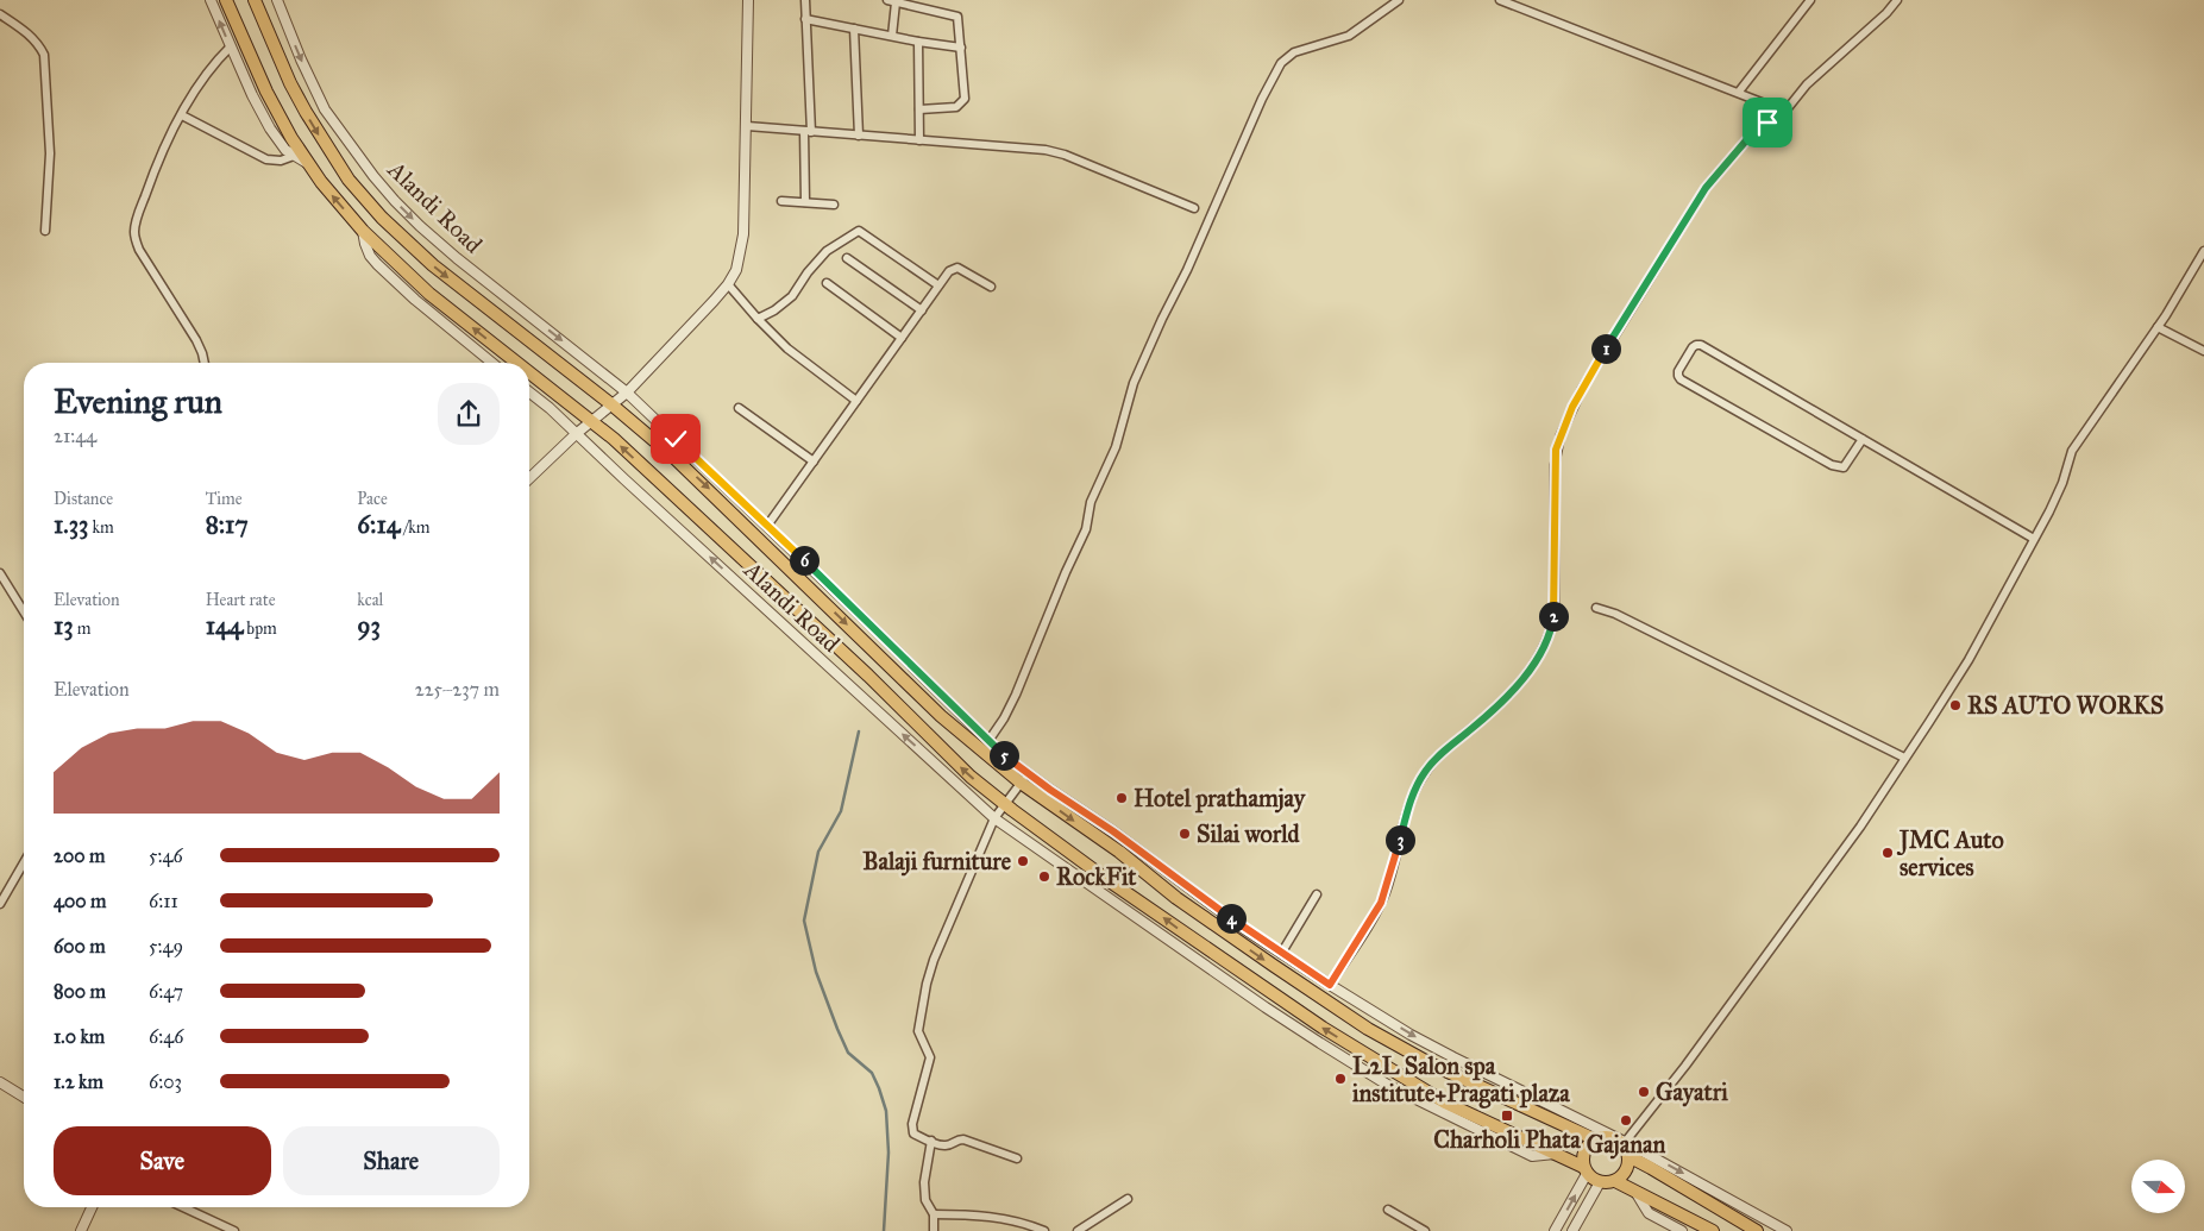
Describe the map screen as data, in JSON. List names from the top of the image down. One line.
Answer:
{"streets":{"street":["Alandi Road"]},"places":{"other":["RS AUTO WORKS","Hotel prathamjay","Silai world","JMC Auto services","Balaji furniture","RockFit","L2L Salon spa institute+Pragati plaza","Gayatri","Gajanan"],"transit":["Charholi Phata"]},"north":"right","page":{"pins":["1","6","2","5","3","4"],"heading":["Evening run","21:44"],"stats":[["Distance","1.33 km"],["Time","8:17"],["Pace","6:14 /km"],["Elevation","13 m"],["Heart rate","144 bpm"],["kcal","93"]],"chart":["Elevation","225–237 m"],"list":[{"name":"200 m","note":"5:46"},{"name":"400 m","note":"6:11"},{"name":"600 m","note":"5:49"},{"name":"800 m","note":"6:47"},{"name":"1.0 km","note":"6:46"},{"name":"1.2 km","note":"6:03"}],"buttons":["Save","Share"]}}
